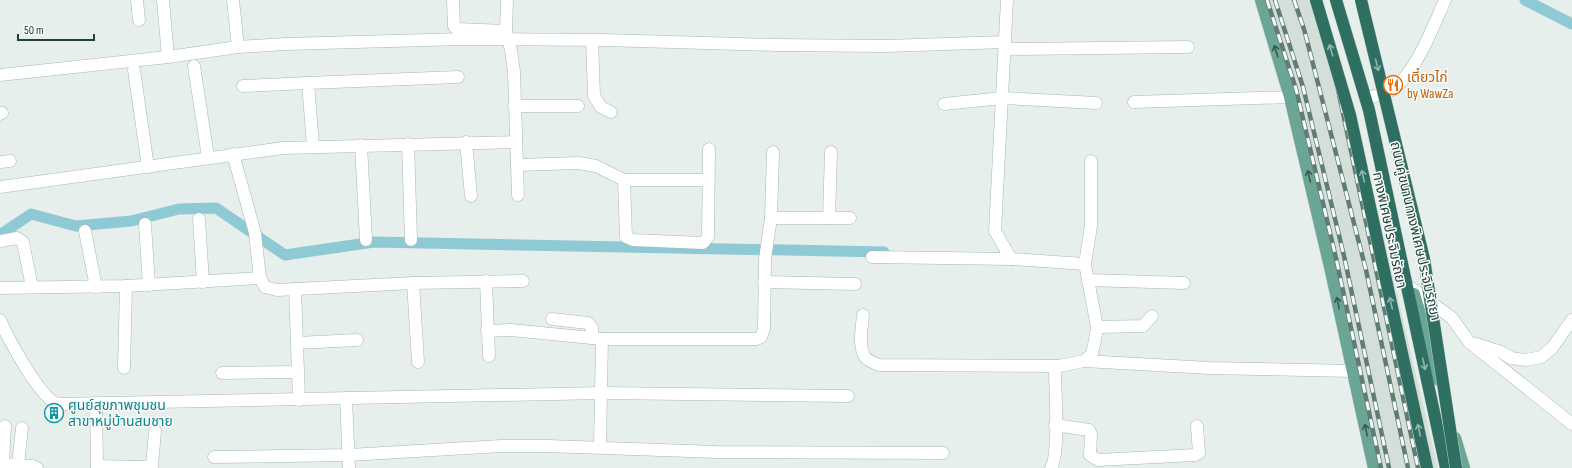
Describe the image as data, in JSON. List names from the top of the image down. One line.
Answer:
{"streets":{"highway":["ทางพิเศษประจิมรัถยา"],"main road":["ถนนคู่ขนานทางพิเศษประจิมรัถยา"]},"places":{"restaurant":["เตี๋ยวไก่ by WawZa"],"building":["ศูนย์สุขภาพชุมชน สาขาหมู่บ้านสมชาย"]},"scale_bar":"50 m"}
